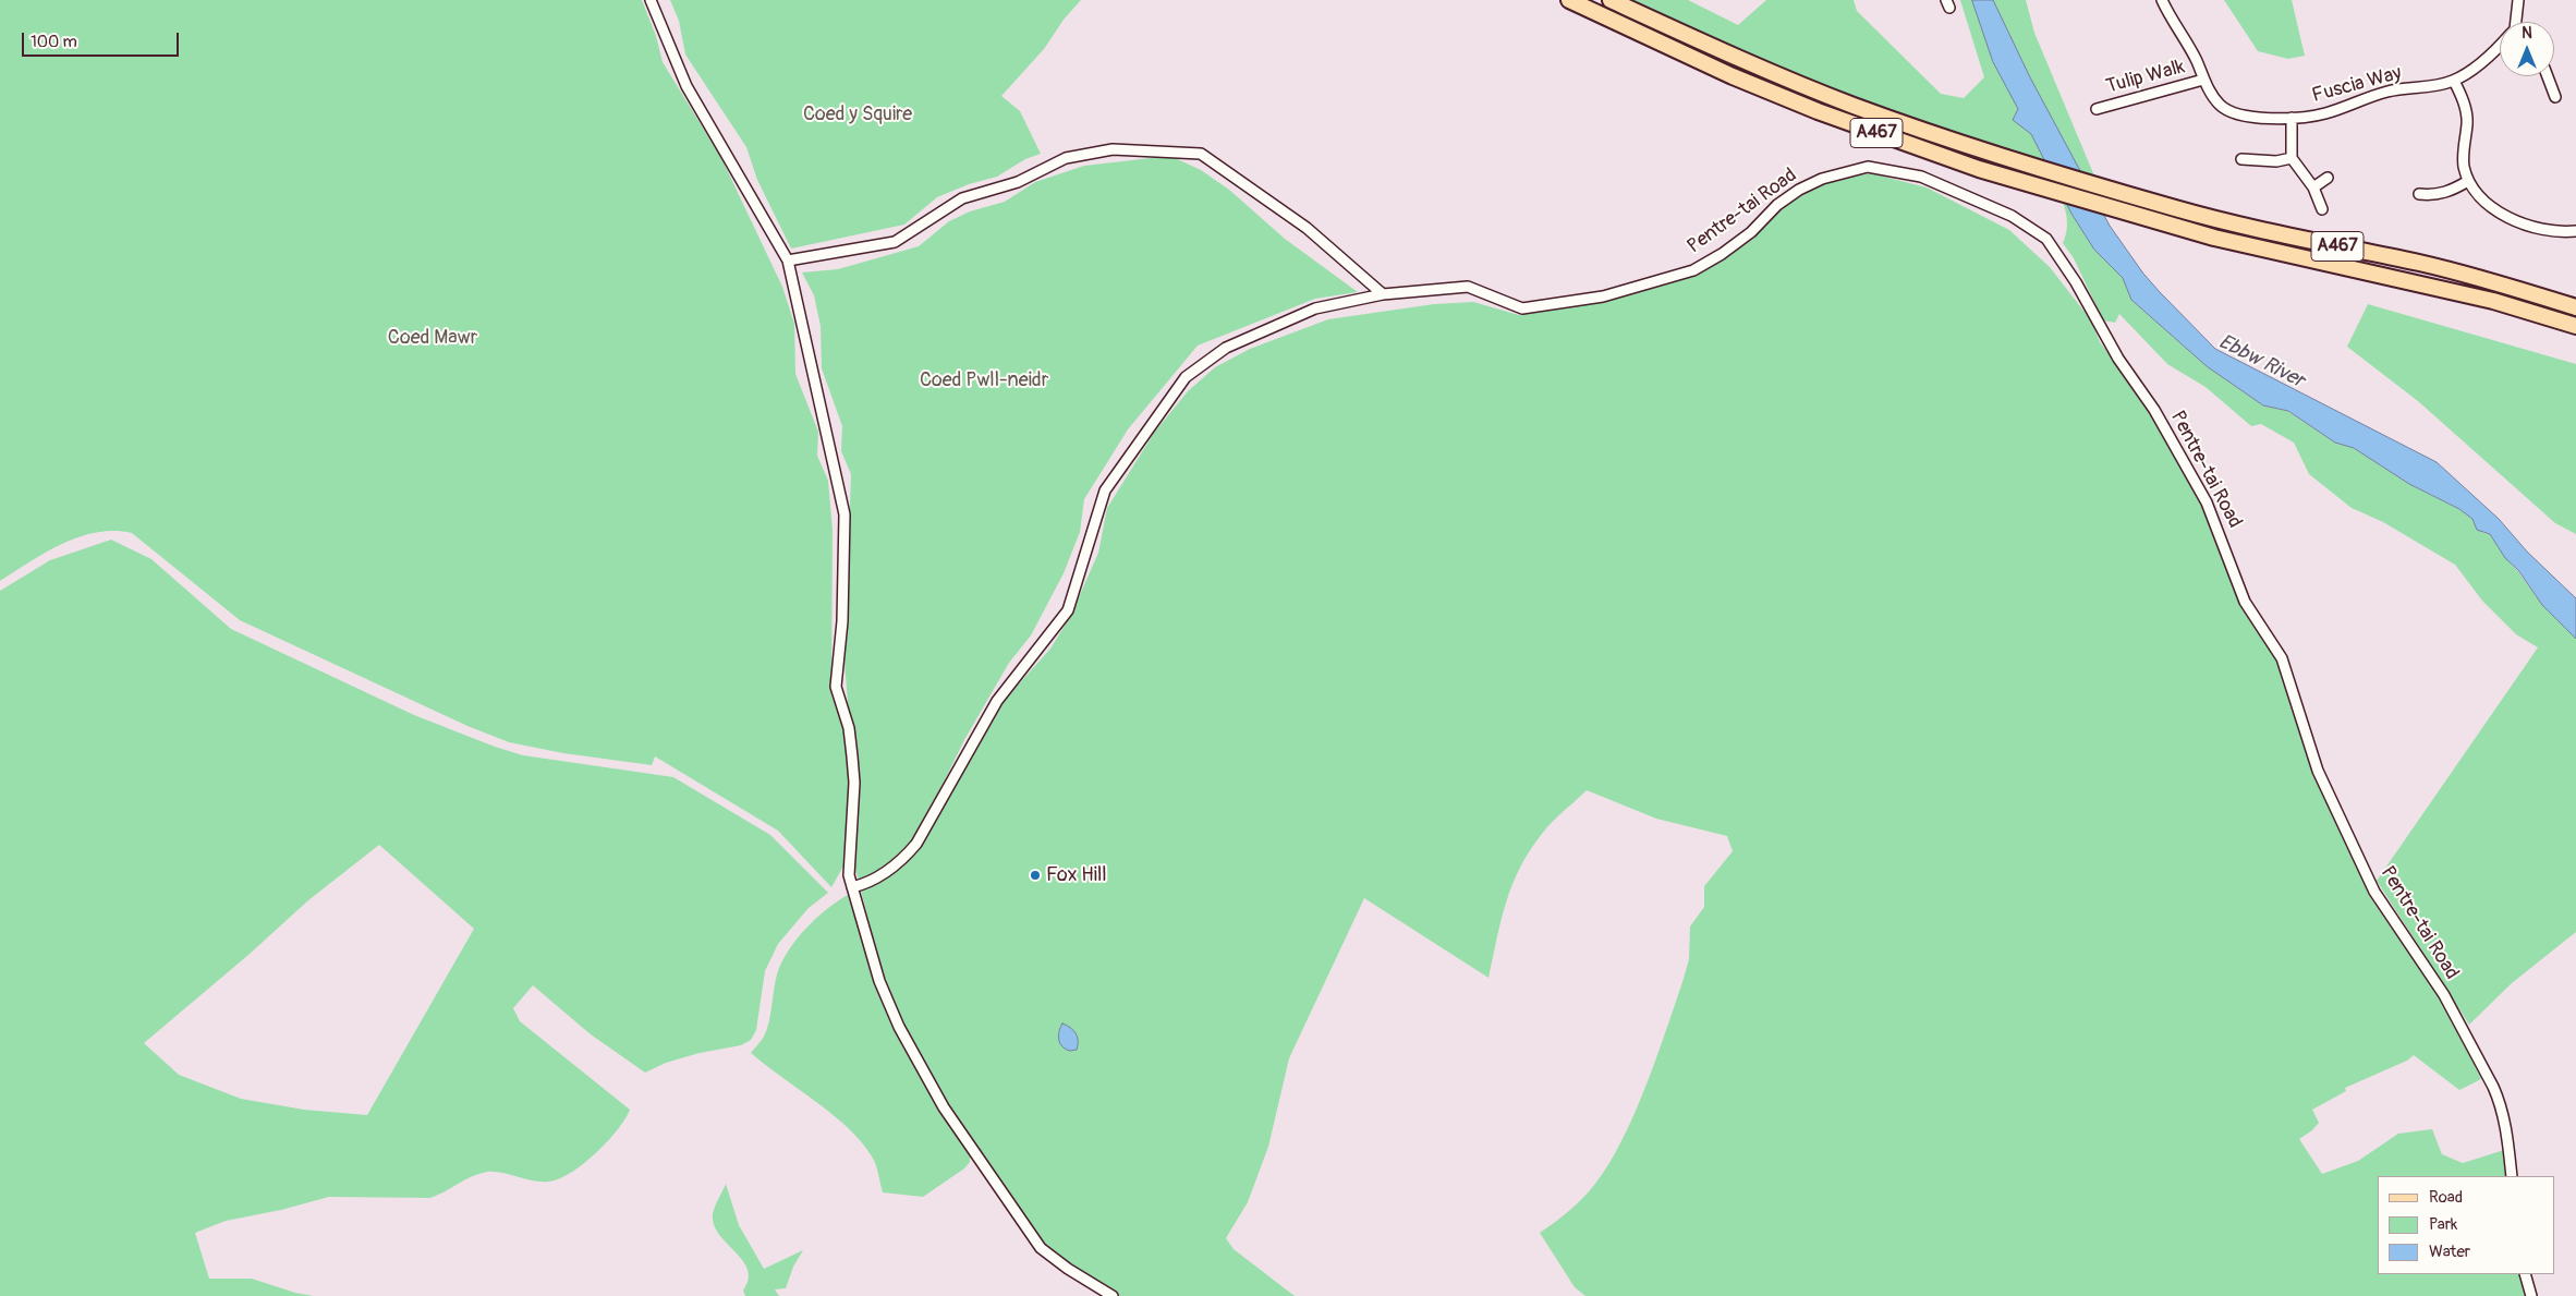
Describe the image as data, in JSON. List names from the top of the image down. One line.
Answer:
{"streets":{"main road":["A467"],"street":["Tulip Walk","Fuscia Way","Pentre-tai Road"]},"crossings":[["Tulip Walk","Fuscia Way"]],"water":["Ebbw River"],"parks":["Coed y Squire","Coed Mawr","Coed Pwll-neidr"],"places":["Fox Hill"],"legend":["Road","Park","Water"],"scale_bar":"100 m","north":"top"}
